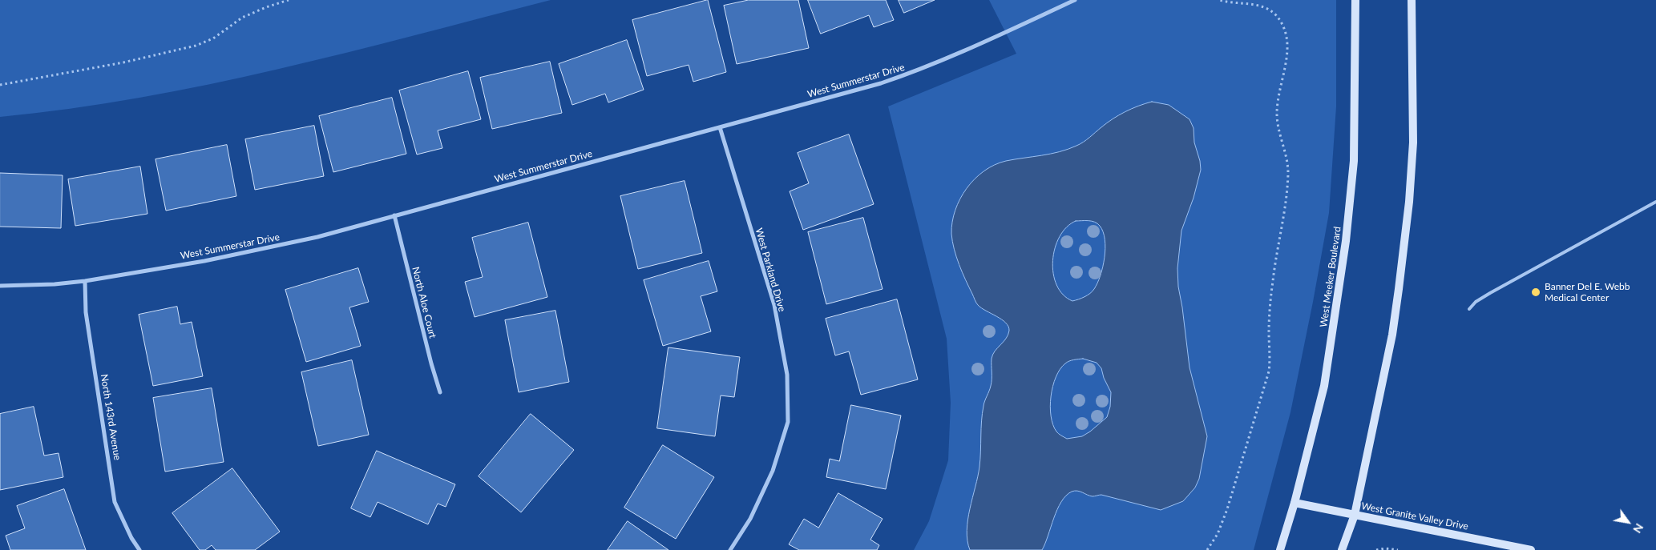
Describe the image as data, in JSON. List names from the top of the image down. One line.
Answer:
{"streets":{"main road":["West Meeker Boulevard","West Granite Valley Drive"],"street":["West Summerstar Drive","West Parkland Drive","North Aloe Court","North 143rd Avenue"]},"crossings":[["West Summerstar Drive","West Parkland Drive"],["West Summerstar Drive","North Aloe Court"],["West Summerstar Drive","North 143rd Avenue"],["West Meeker Boulevard","West Granite Valley Drive"]],"places":["Banner Del E. Webb Medical Center"],"north":"bottom right"}
